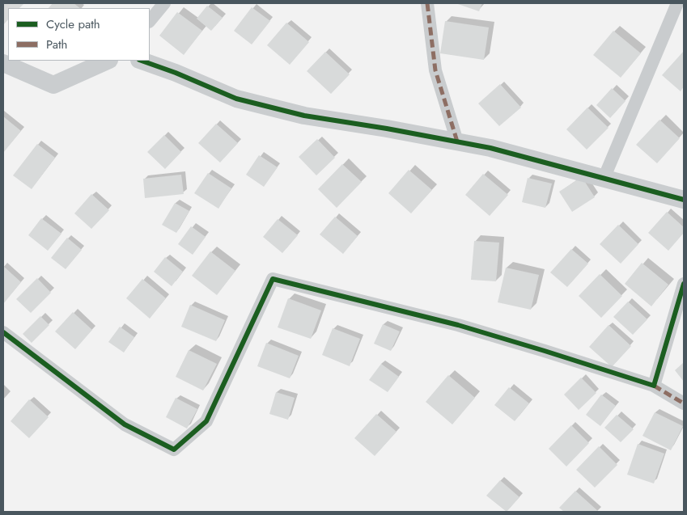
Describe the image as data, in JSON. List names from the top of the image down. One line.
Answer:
{"legend":["Cycle path","Path"]}
